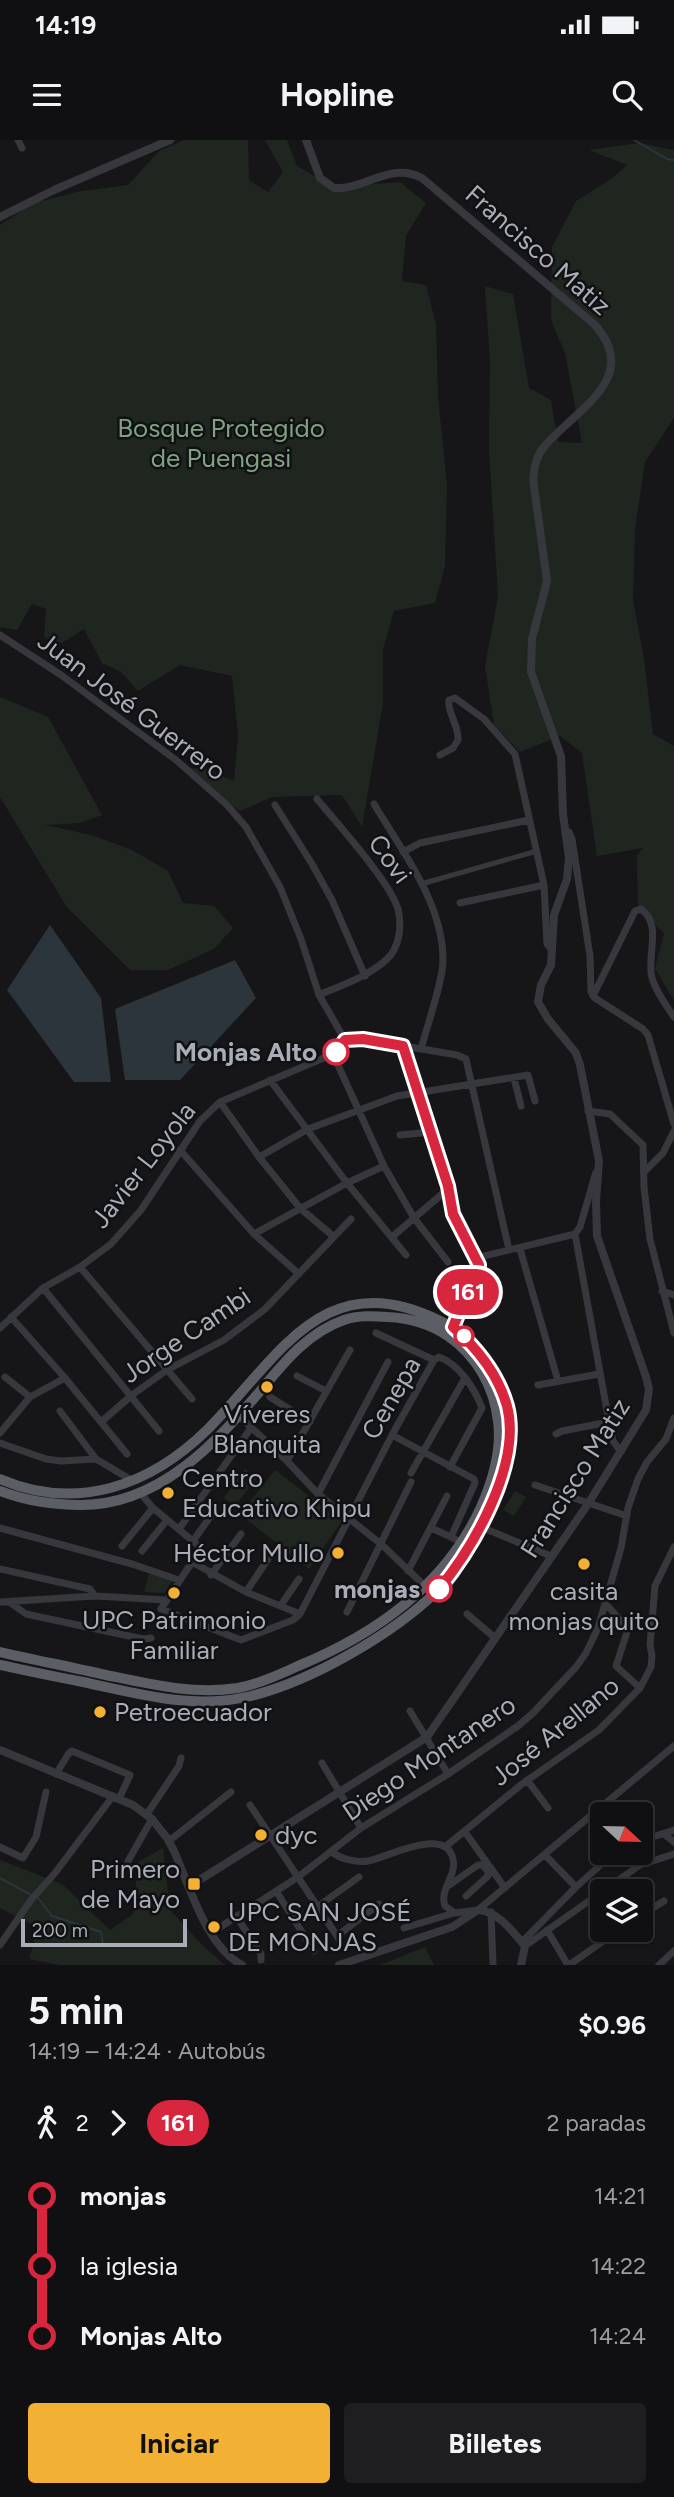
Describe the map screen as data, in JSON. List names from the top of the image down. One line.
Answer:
{"streets":{"street":["Francisco Matiz","Juan José Guerrero","Covi","Javier Loyola","Jorge Cambi","Cenepa","José Arellano","Diego Montanero"]},"crossings":[["Juan José Guerrero","Covi"],["Juan José Guerrero","Javier Loyola"]],"parks":["Bosque Protegido de Puengasi"],"places":{"other":["Monjas Alto","Víveres Blanquita","Centro Educativo Khipu","Héctor Mullo","casita monjas quito","monjas","UPC Patrimonio Familiar","Petroecuador","dyc","UPC SAN JOSÉ DE MONJAS"],"transit":["Primero de Mayo"]},"lines":["bus line 161"],"scale_bar":"200 m","north":"right","page":{"status":"14:19","header":"Hopline","on_map":"161","scale":"200 m","heading":["5 min","14:19 – 14:24 · Autobús","$0.96"],"legs":["2","161","2 paradas"],"list":[{"name":"monjas","value":"14:21"},{"name":"la iglesia","value":"14:22"},{"name":"Monjas Alto","value":"14:24"}],"buttons":["Iniciar","Billetes"]}}
